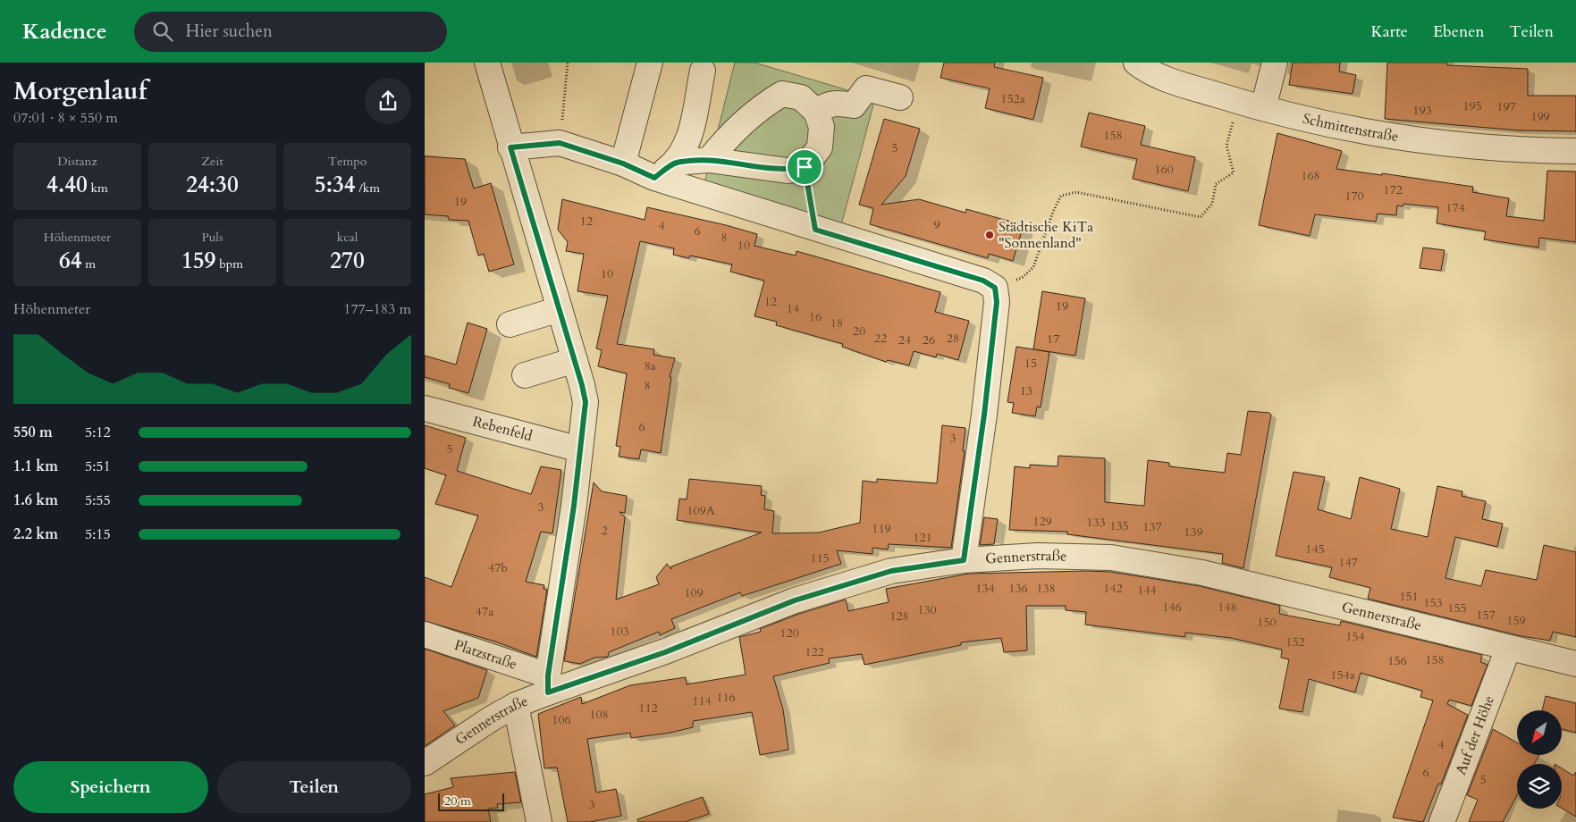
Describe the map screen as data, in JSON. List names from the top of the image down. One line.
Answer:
{"streets":{"street":["Schmittenstraße","Rebenfeld","Gennerstraße","Platzstraße","Auf der Höhe"]},"crossings":[["Gennerstraße","Platzstraße"],["Gennerstraße","Auf der Höhe"]],"places":["Städtische KiTa \"Sonnenland\""],"house_numbers":["152a","195","197","193","199","158","5","160","168","172","170","19","174","12","9","4","6","8","10","10","12","19","14","16","18","20","22","28","17","24","26","15","8a","8","13","6","3","5","3","109A","129","133","135","137","119","2","139","121","145","115","147","47b","134","136","138","142","144","109","151","153","146","148","155","130","47a","157","128","159","150","103","120","154","152","122","158","156","154a","116","114","112","108","106","4","6","5","3"],"scale_bar":"20 m","north":"bottom left","page":{"header":"Kadence","search":"Hier suchen","nav":["Karte","Ebenen","Teilen"],"heading":["Morgenlauf","07:01 · 8 × 550 m"],"stats":[["Distanz","4.40 km"],["Zeit","24:30"],["Tempo","5:34 /km"],["Höhenmeter","64 m"],["Puls","159 bpm"],["kcal","270"]],"chart":["Höhenmeter","177–183 m"],"list":[{"name":"550 m","note":"5:12"},{"name":"1.1 km","note":"5:51"},{"name":"1.6 km","note":"5:55"},{"name":"2.2 km","note":"5:15"}],"buttons":["Speichern","Teilen"],"scale":"20 m"}}
